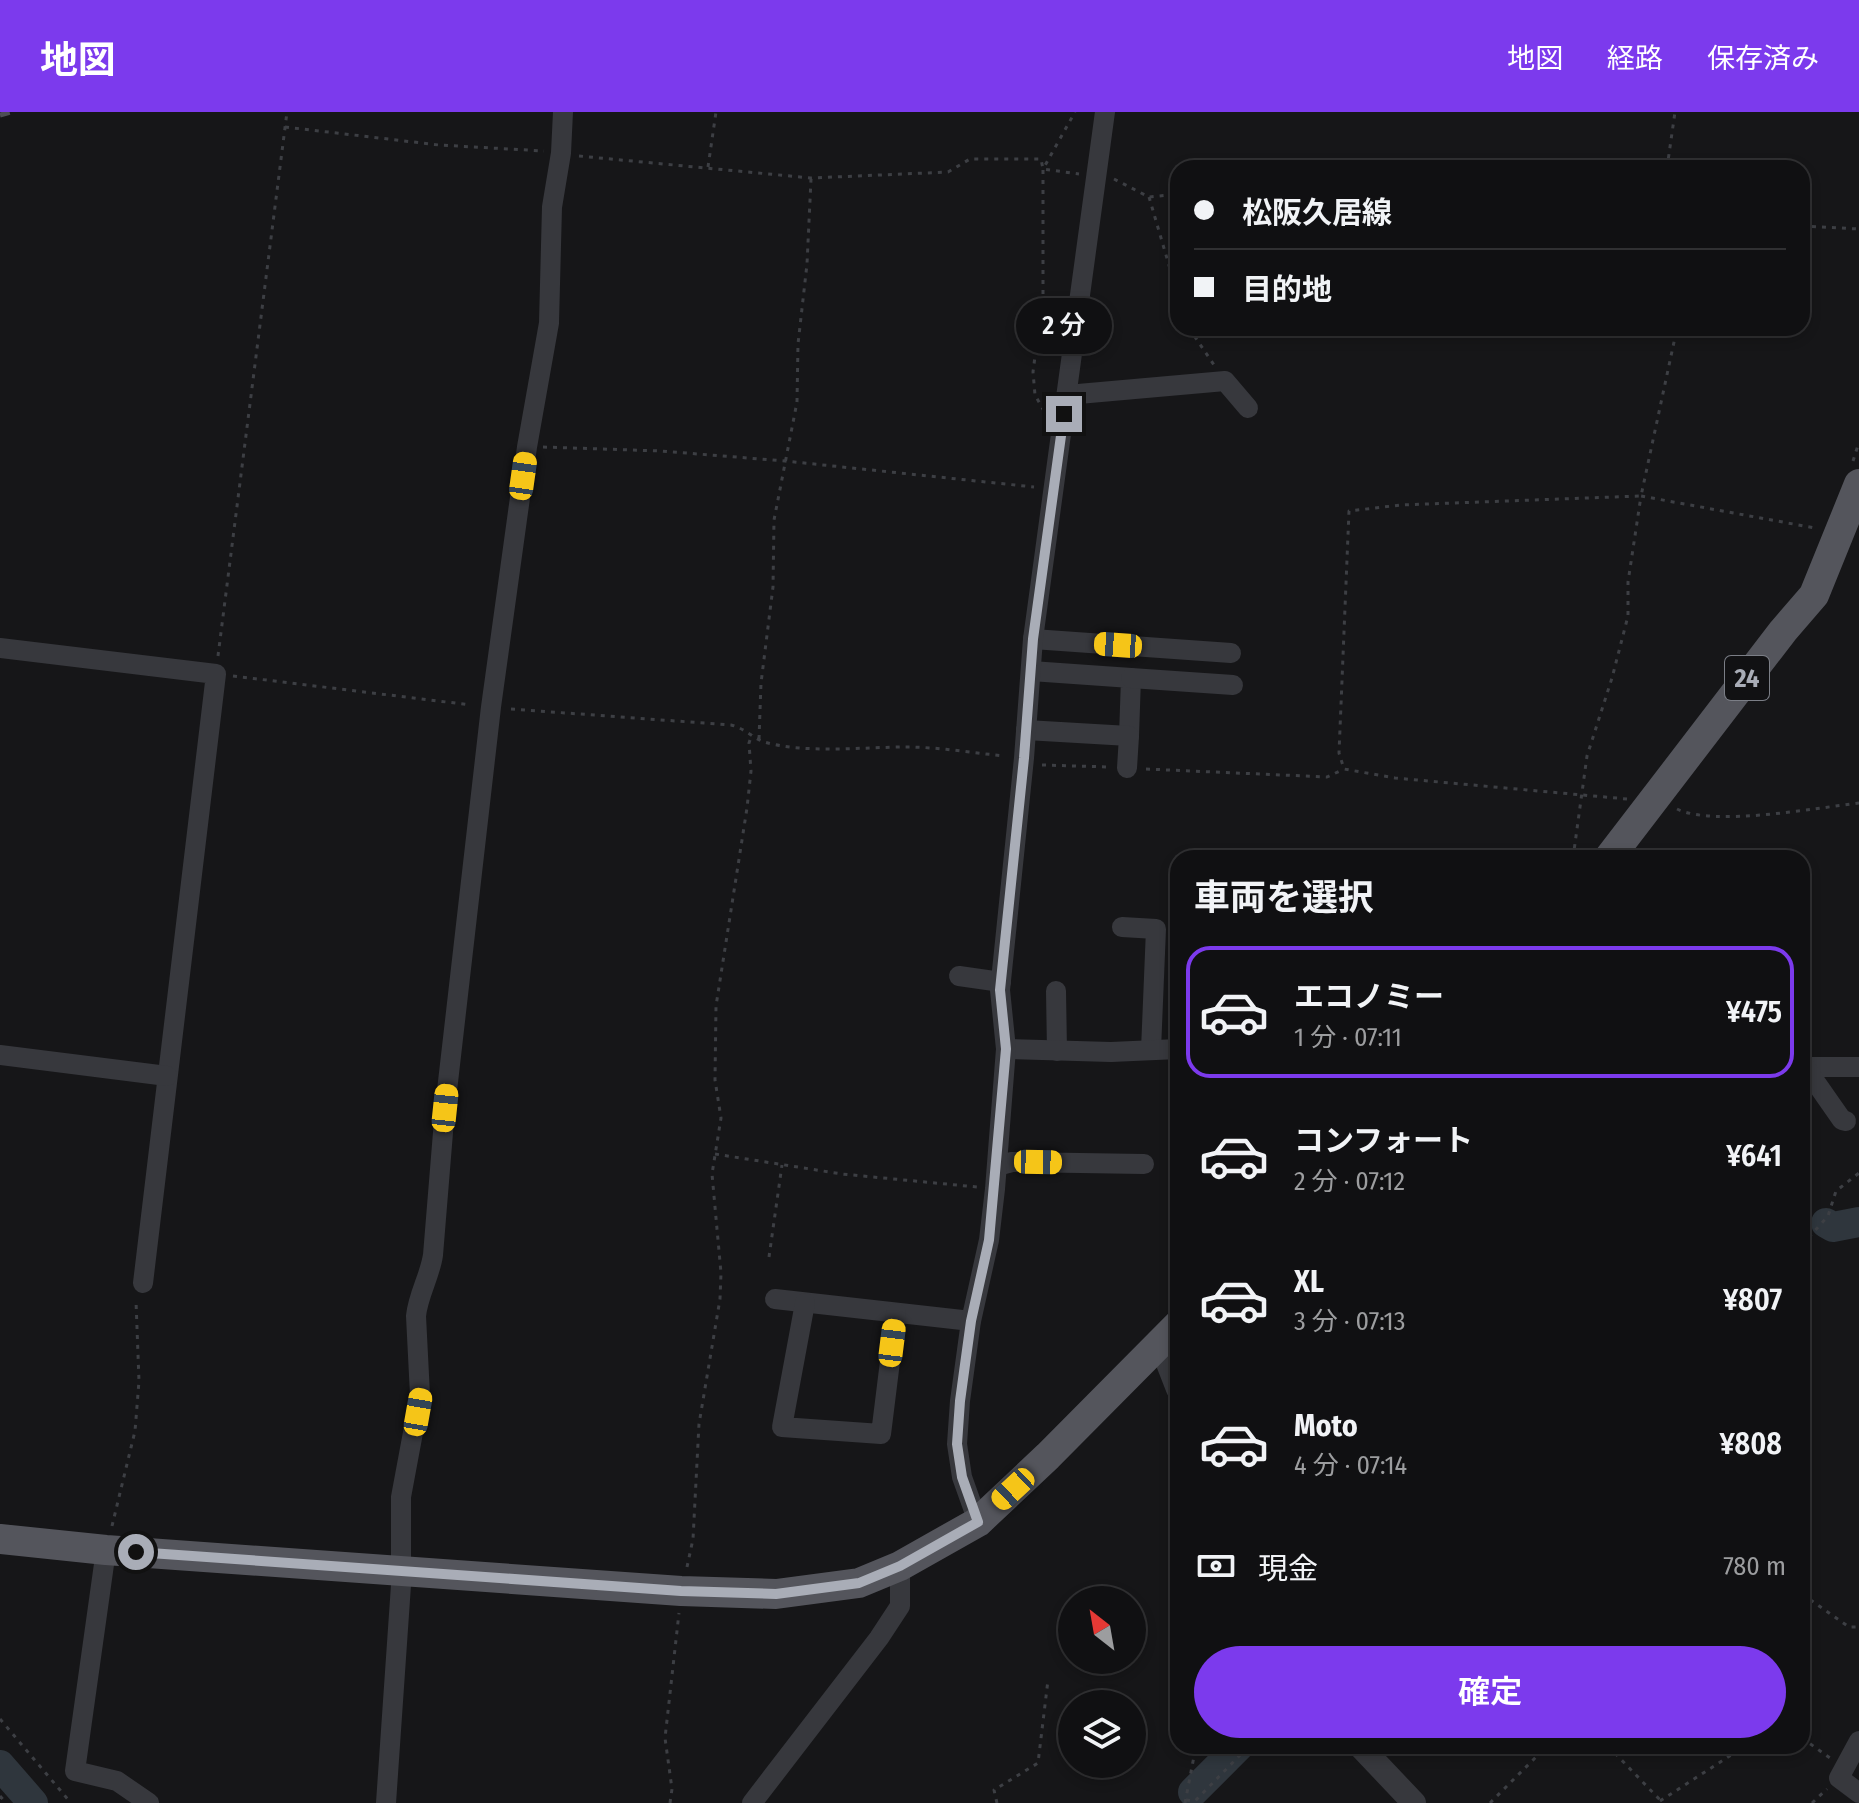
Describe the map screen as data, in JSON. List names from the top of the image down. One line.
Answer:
{"streets":{"main road":["24"]},"north":"top left","page":{"header":"地図","nav":["地図","経路","保存済み"],"banner":["松阪久居線","目的地"],"bubble":"2 分","heading":"車両を選択","list":[{"name":"エコノミー","note":"1 分 · 07:11","value":"¥475"},{"name":"コンフォート","note":"2 分 · 07:12","value":"¥641"},{"name":"XL","note":"3 分 · 07:13","value":"¥807"},{"name":"Moto","note":"4 分 · 07:14","value":"¥808"}],"pay":["現金","780 m"],"buttons":"確定"}}
